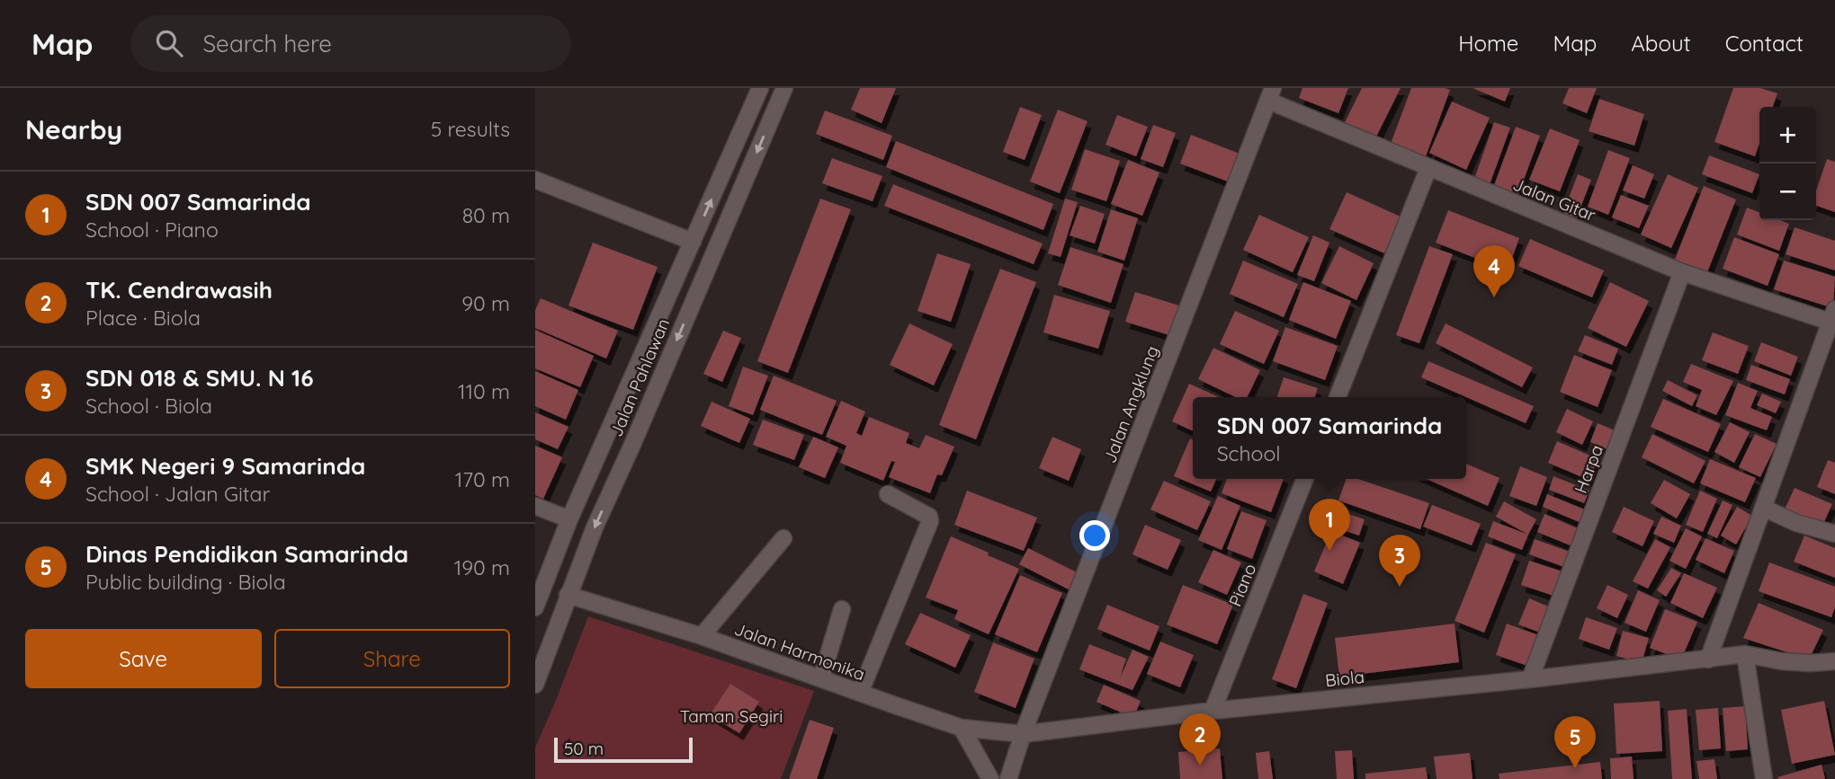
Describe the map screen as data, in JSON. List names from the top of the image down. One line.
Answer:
{"streets":{"street":["Jalan Gitar","Jalan Pahlawan","Jalan Angklung","Harpa","Piano","Jalan Harmonika","Biola"]},"crossings":[["Jalan Gitar","Jalan Angklung"],["Jalan Gitar","Harpa"],["Jalan Pahlawan","Jalan Harmonika"],["Jalan Angklung","Biola"],["Harpa","Biola"],["Piano","Biola"],["Jalan Harmonika","Biola"]],"parks":["Taman Segiri"],"scale_bar":"50 m","page":{"header":"Map","search":"Search here","nav":["Home","Map","About","Contact"],"heading":["Nearby","5 results"],"map_buttons":["+","−"],"list":[{"mark":"1","name":"SDN 007 Samarinda","note":"School · Piano","value":"80 m"},{"mark":"2","name":"TK. Cendrawasih","note":"Place · Biola","value":"90 m"},{"mark":"3","name":"SDN 018 & SMU. N 16","note":"School · Biola","value":"110 m"},{"mark":"4","name":"SMK Negeri 9 Samarinda","note":"School · Jalan Gitar","value":"170 m"},{"mark":"5","name":"Dinas Pendidikan Samarinda","note":"Public building · Biola","value":"190 m"}],"pins":["4","1","3","2","5"],"popup":["SDN 007 Samarinda","School"],"buttons":["Save","Share"],"scale":"50 m"}}
